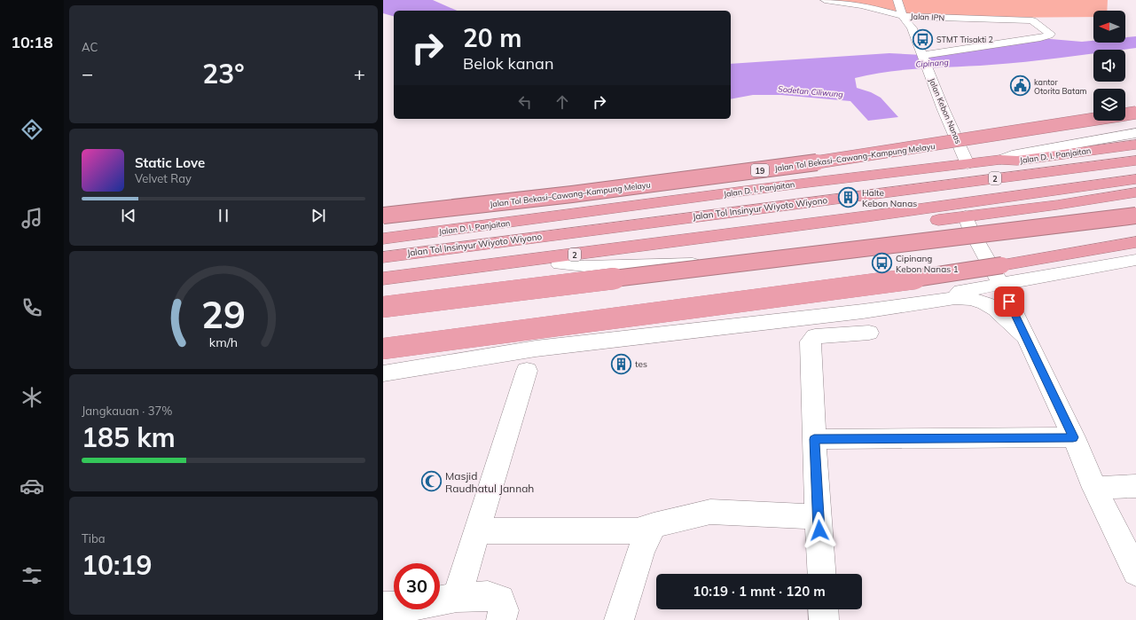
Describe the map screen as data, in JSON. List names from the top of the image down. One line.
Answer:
{"streets":{"highway":["Jalan D. I. Panjaitan","Jalan Tol Bekasi–Cawang–Kampung Melayu","19","2","Jalan Tol Insinyur Wiyoto Wiyono"],"street":["Jalan IPN","Jalan Kebon Nanas"]},"crossings":[["Jalan IPN","Jalan Kebon Nanas"],["Jalan Kebon Nanas","Jalan D. I. Panjaitan"]],"water":["Cipinang","Sodetan Ciliwung"],"places":{"bus stop":["STMT Trisakti 2","Cipinang Kebon Nanas 1"],"public building":["kantor Otorita Batam"],"building":["Halte Kebon Nanas","tes"],"mosque":["Masjid Raudhatul Jannah"]},"north":"left","page":{"tabs":"10:18","tile":["AC",["Jangkauan · 37%","185 km"],["Tiba","10:19"]],"turn":["20 m","Belok kanan"],"heat":["−","23°","+"],"song":["Static Love","Velvet Ray"],"limit":"30","trip":"10:19 · 1 mnt · 120 m","gauge":["29","km/h"]}}
